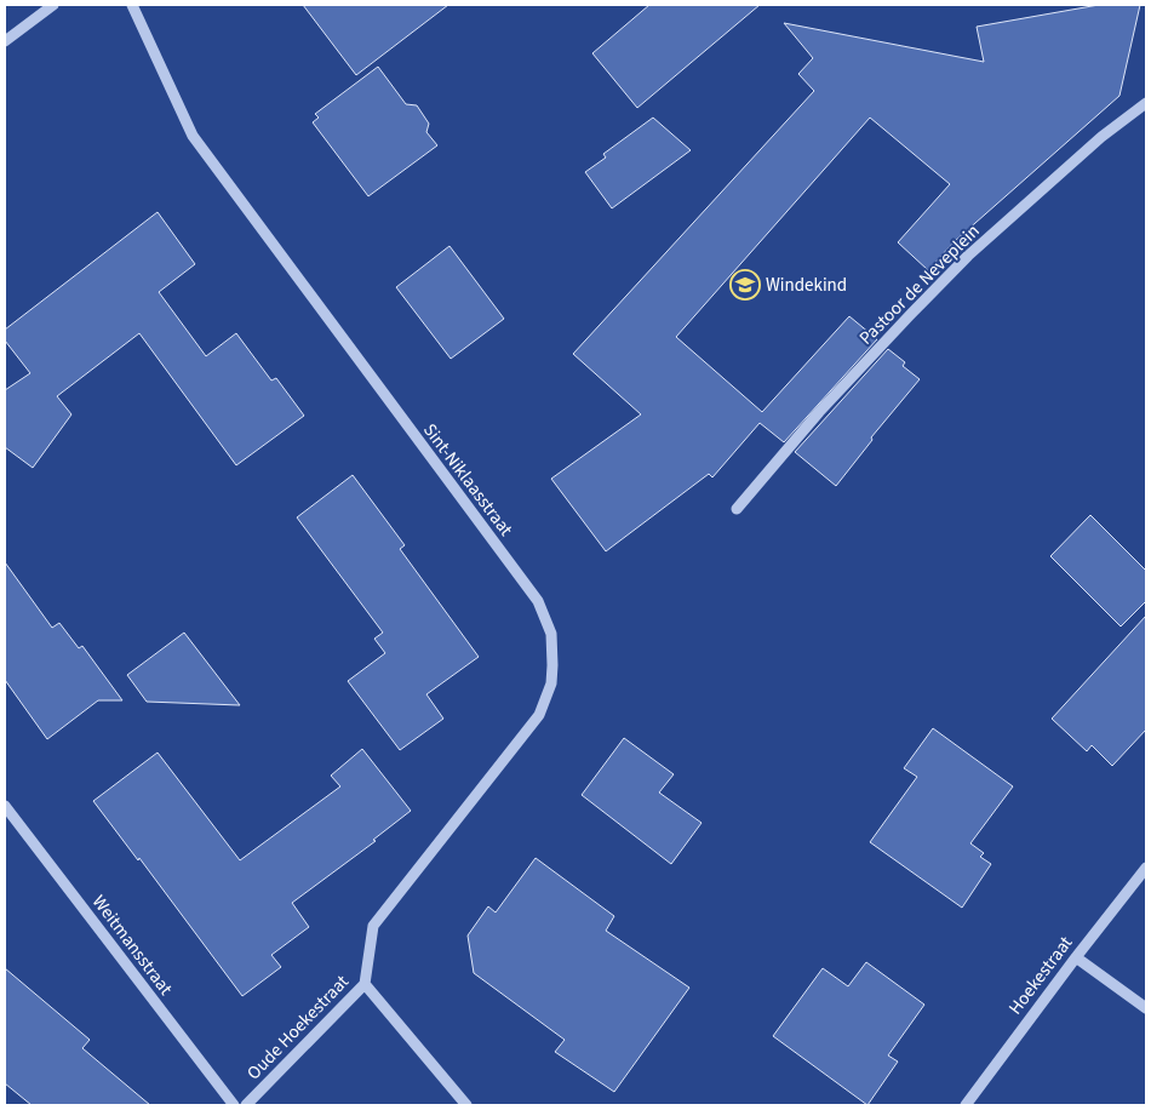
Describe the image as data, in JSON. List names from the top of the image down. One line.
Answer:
{"streets":{"street":["Pastoor de Neveplein","Sint-Niklaasstraat","Weitmansstraat","Hoekestraat","Oude Hoekestraat"]},"crossings":[["Sint-Niklaasstraat","Oude Hoekestraat"]],"places":{"school or university":["Windekind"]}}
